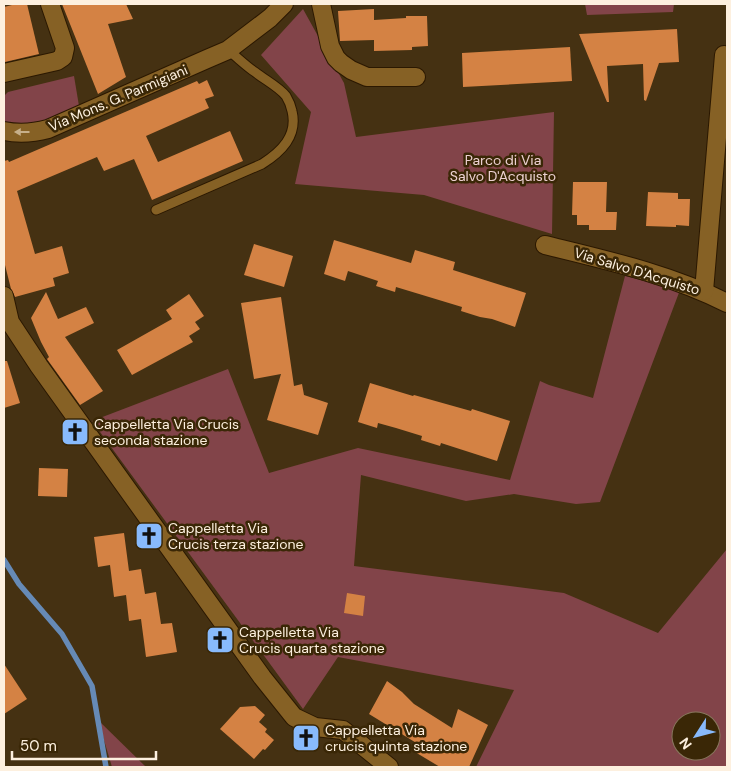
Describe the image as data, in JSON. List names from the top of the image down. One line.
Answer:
{"streets":{"street":["Via Mons. G. Parmigiani","Via Salvo D'Acquisto"]},"one_way":["Via Mons. G. Parmigiani"],"parks":["Parco di Via Salvo D'Acquisto"],"places":{"church":["Cappelletta Via Crucis seconda stazione","Cappelletta Via Crucis terza stazione","Cappelletta Via Crucis quarta stazione","Cappelletta Via crucis quinta stazione"]},"scale_bar":"50 m","north":"bottom left"}
